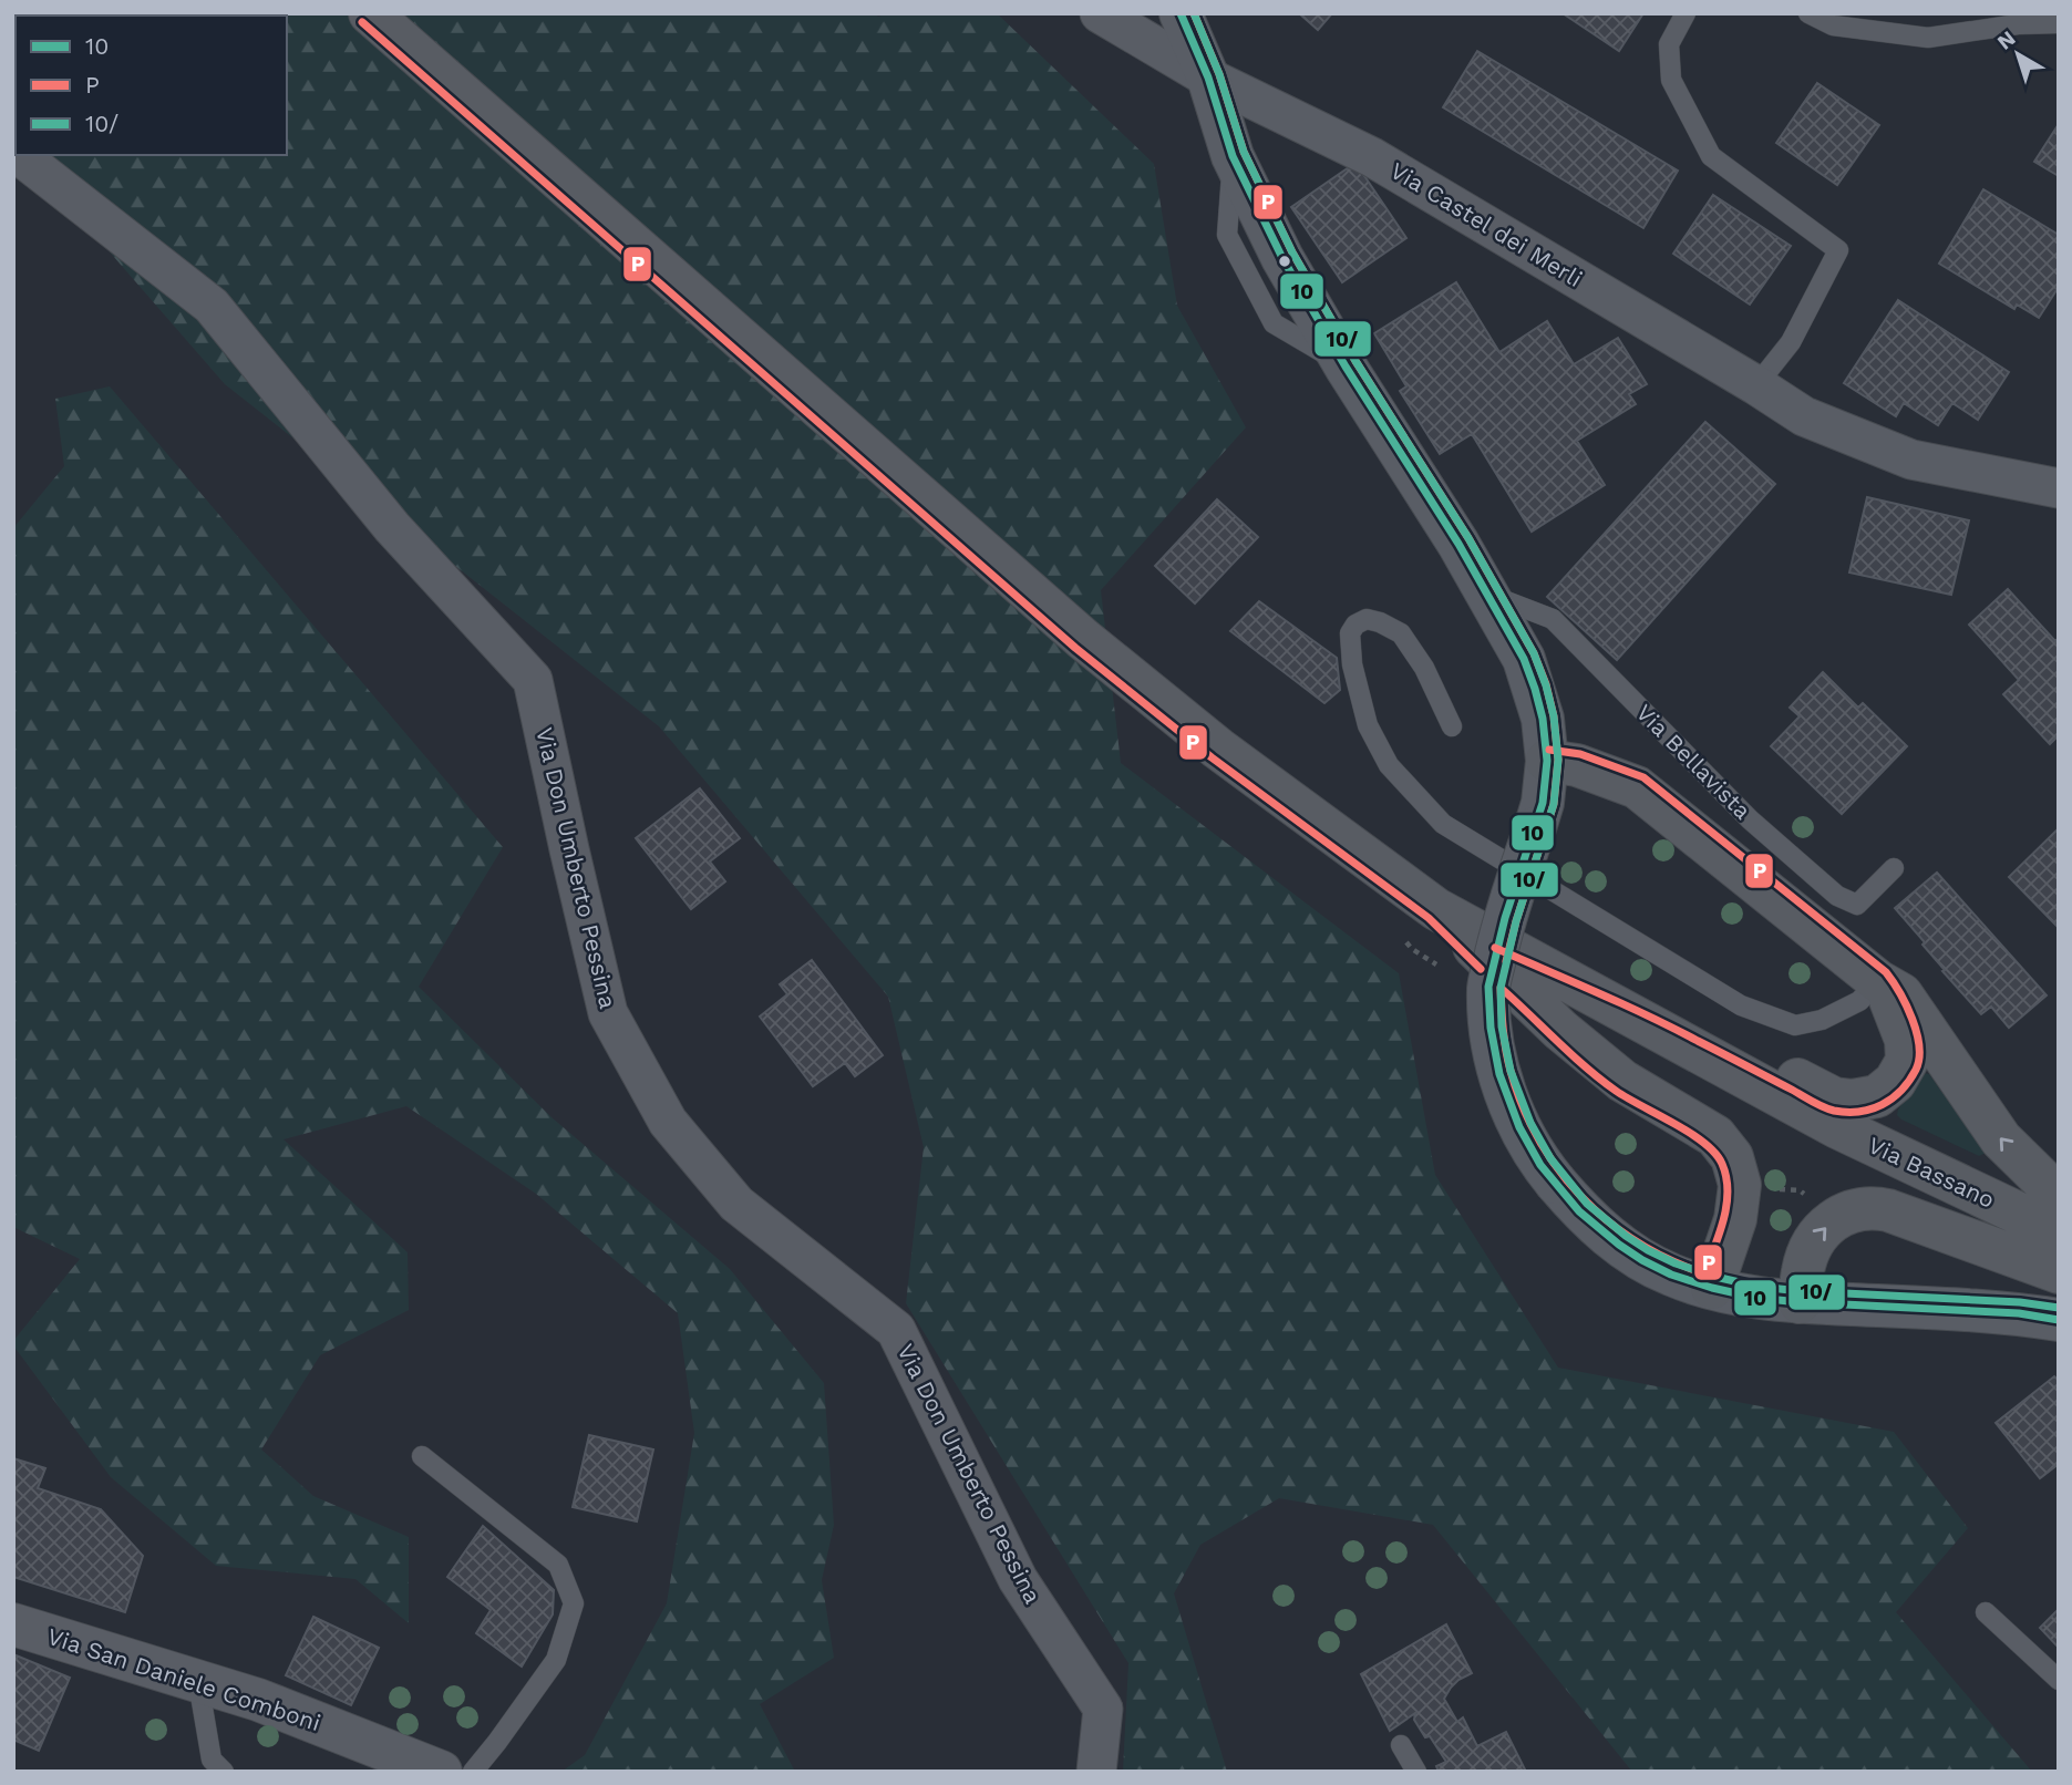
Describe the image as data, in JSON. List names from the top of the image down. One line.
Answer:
{"streets":{"main road":["Via Bassano"],"street":["Via Castel dei Merli","Via Don Umberto Pessina","Via San Daniele Comboni"],"lane":["Via Bellavista"]},"lines":["transit line 10","transit line P","transit line 10/"],"legend":["10","P","10/"],"north":"top left"}
